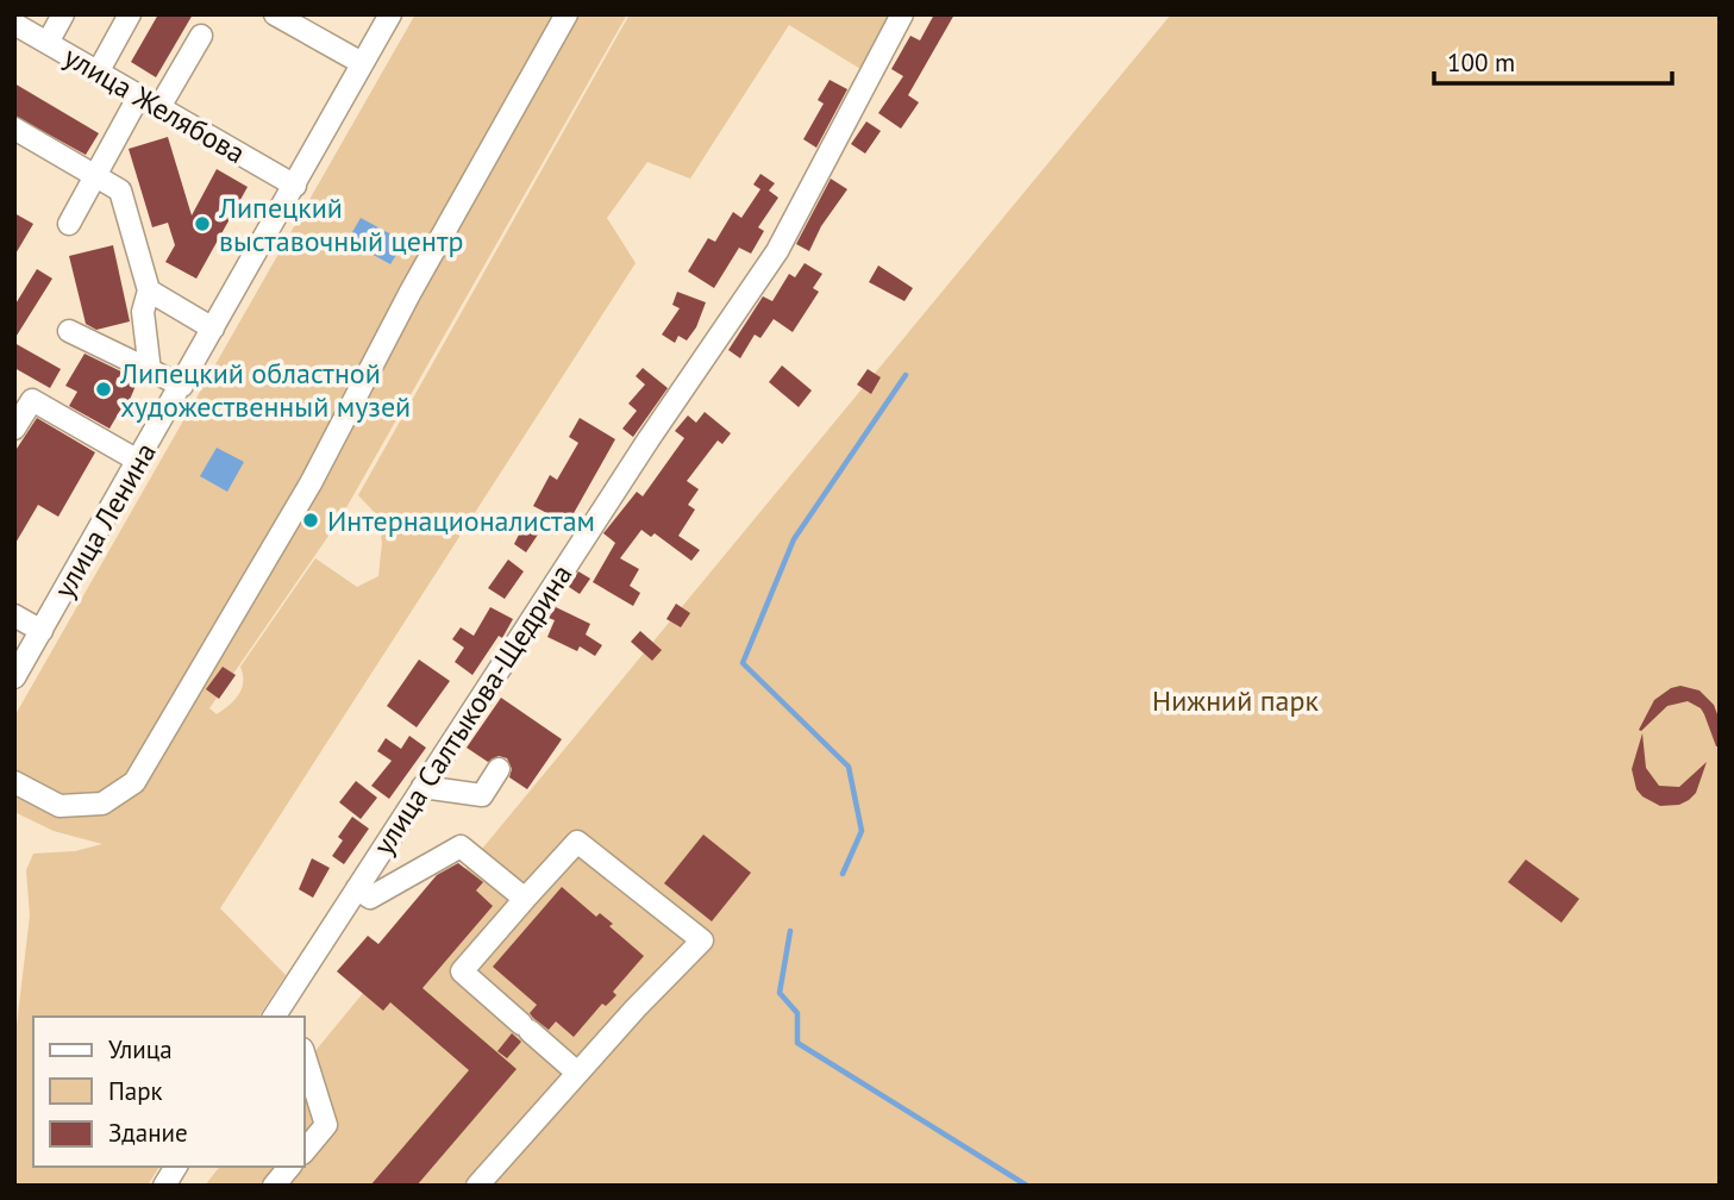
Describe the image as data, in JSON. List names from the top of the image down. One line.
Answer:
{"streets":{"street":["улица Желябова","улица Ленина","улица Салтыкова-Щедрина"]},"crossings":[["улица Желябова","улица Ленина"]],"parks":["Нижний парк"],"places":["Липецкий выставочный центр","Липецкий областной художественный музей","Интернационалистам"],"legend":["Улица","Парк","Здание"],"scale_bar":"100 m"}
